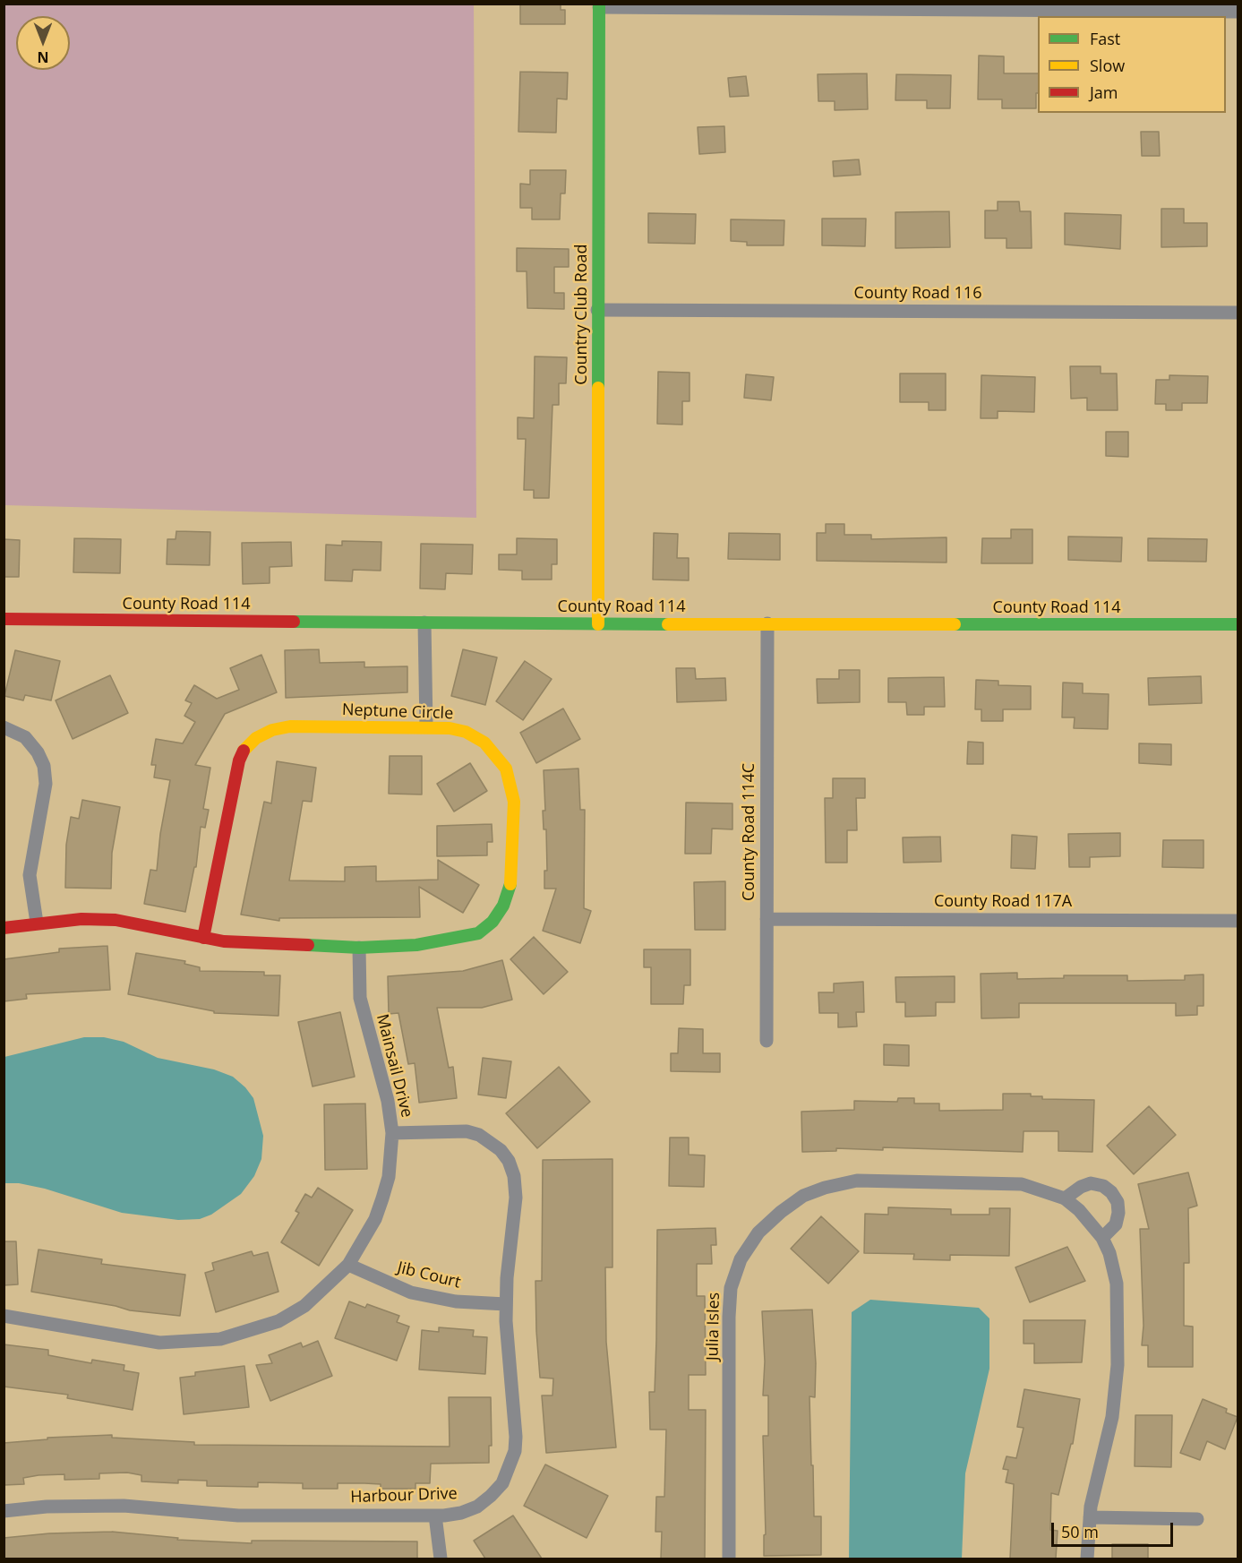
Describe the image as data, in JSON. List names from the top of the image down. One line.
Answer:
{"streets":{"street":["County Road 116","Country Club Road","County Road 114","Neptune Circle","County Road 114C","County Road 117A","Mainsail Drive","Jib Court","Julia Isles","Harbour Drive"]},"crossings":[["County Road 116","Country Club Road"],["Country Club Road","County Road 114"],["County Road 114","County Road 114C"],["Neptune Circle","Mainsail Drive"],["County Road 114C","County Road 117A"],["Mainsail Drive","Jib Court"],["Mainsail Drive","Harbour Drive"],["Jib Court","Harbour Drive"]],"legend":["Fast","Slow","Jam"],"scale_bar":"50 m","north":"bottom"}
